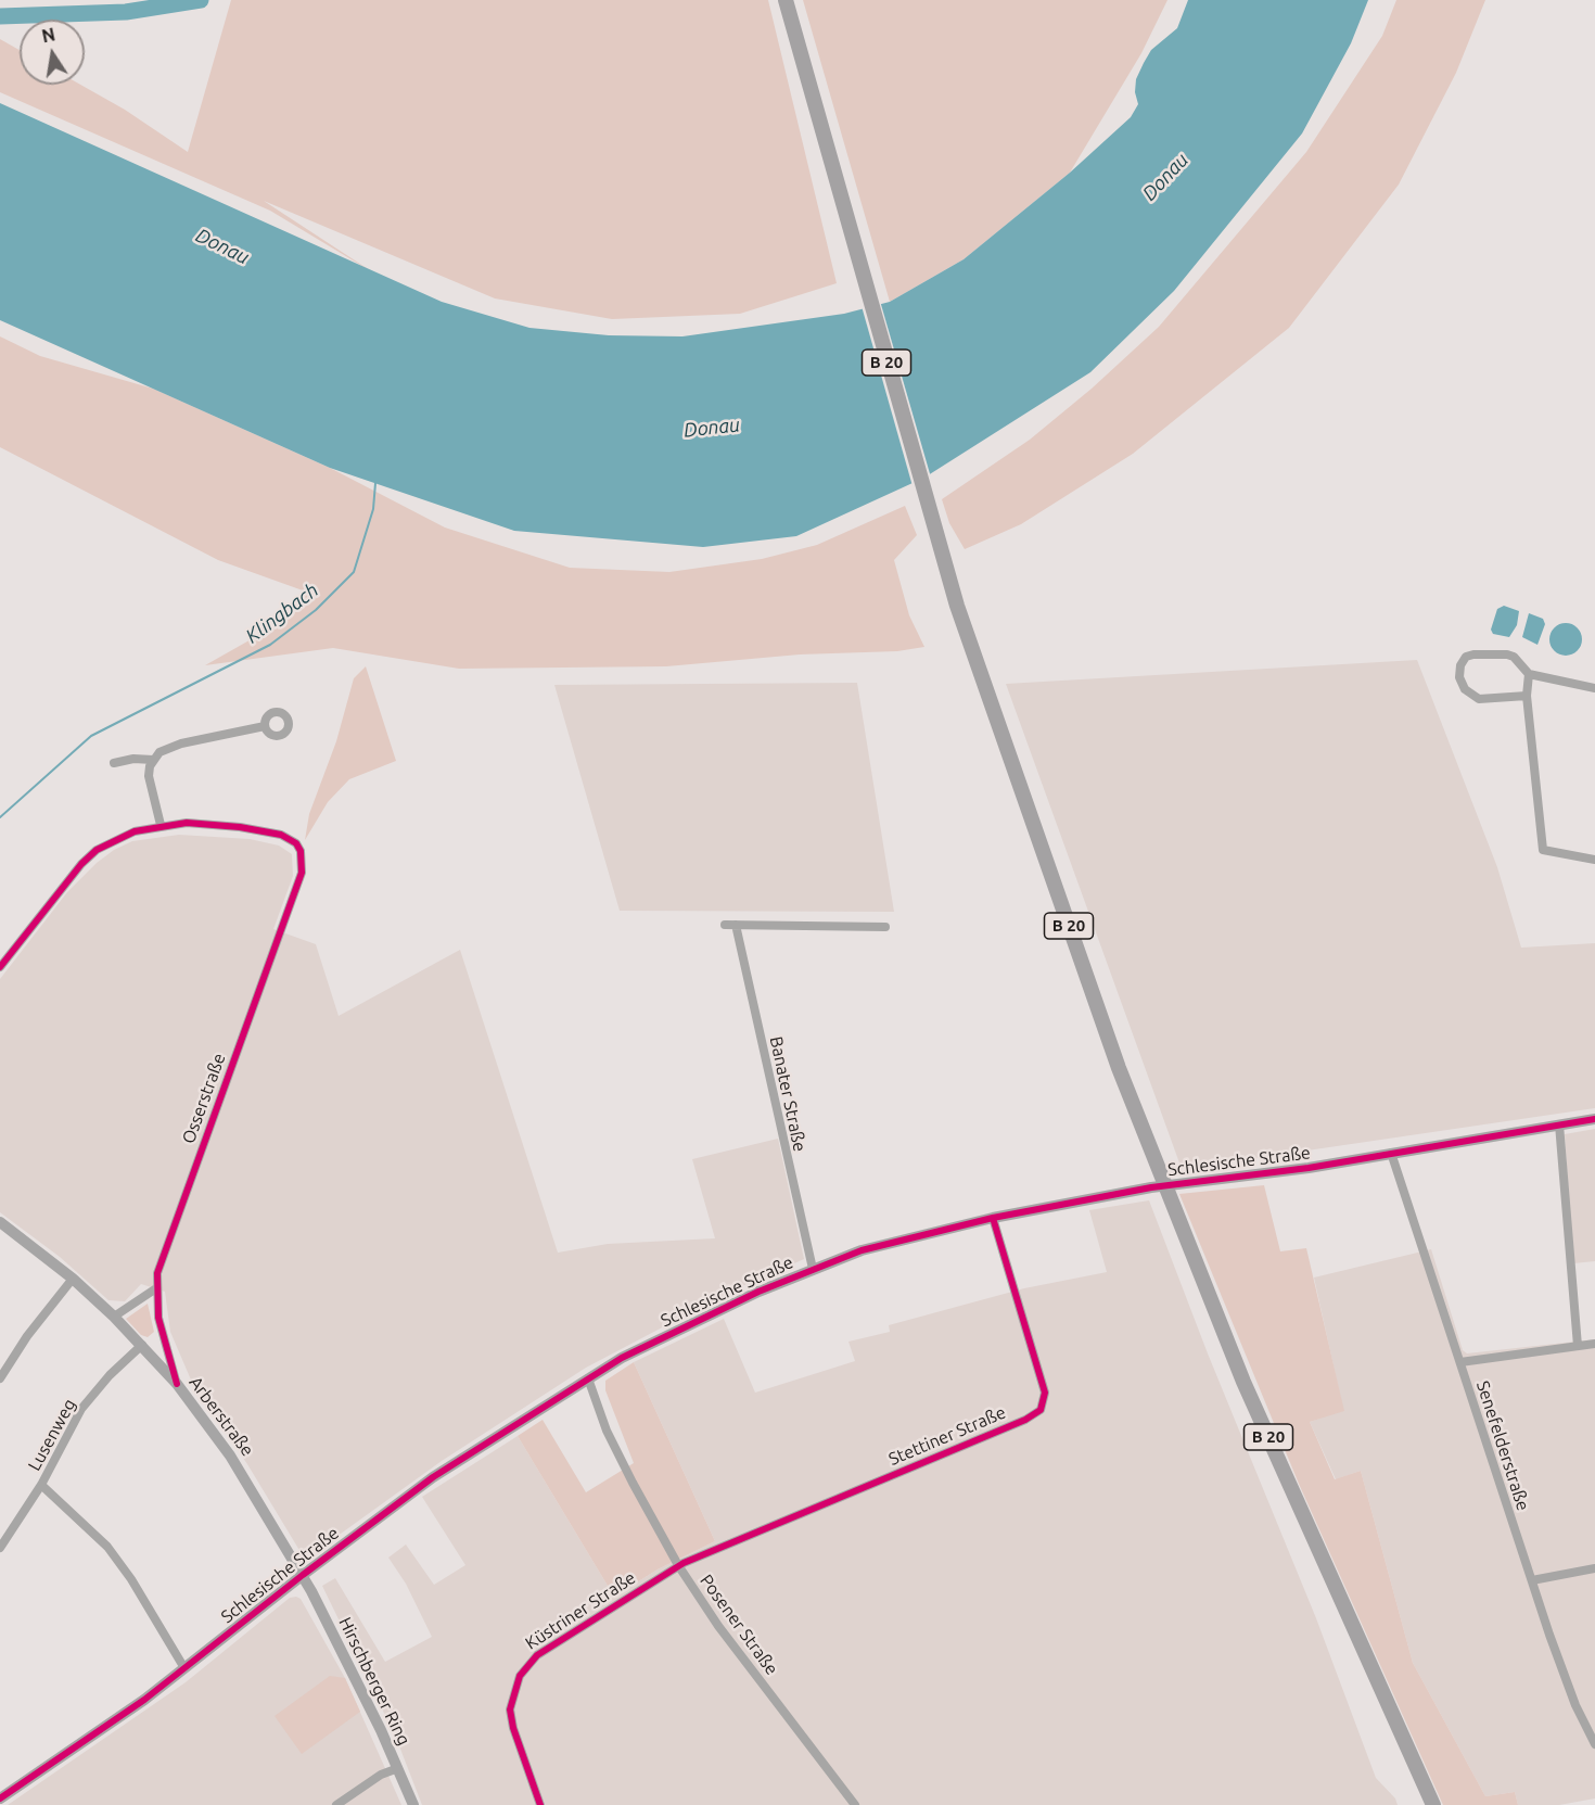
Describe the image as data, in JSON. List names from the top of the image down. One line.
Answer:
{"streets":{"highway":["B 20"],"street":["Banater Straße","Osserstraße","Schlesische Straße","Arberstraße","Lusenweg","Stettiner Straße","Senefelderstraße","Küstriner Straße","Posener Straße","Hirschberger Ring"]},"crossings":[["Banater Straße","Schlesische Straße"],["Osserstraße","Arberstraße"],["Schlesische Straße","Arberstraße"],["Schlesische Straße","Stettiner Straße"],["Schlesische Straße","Senefelderstraße"],["Schlesische Straße","Posener Straße"],["Schlesische Straße","Hirschberger Ring"],["Arberstraße","Lusenweg"],["Arberstraße","Hirschberger Ring"],["Stettiner Straße","Küstriner Straße"],["Stettiner Straße","Posener Straße"],["Küstriner Straße","Posener Straße"]],"water":["Donau","Klingbach"],"north":"top"}
